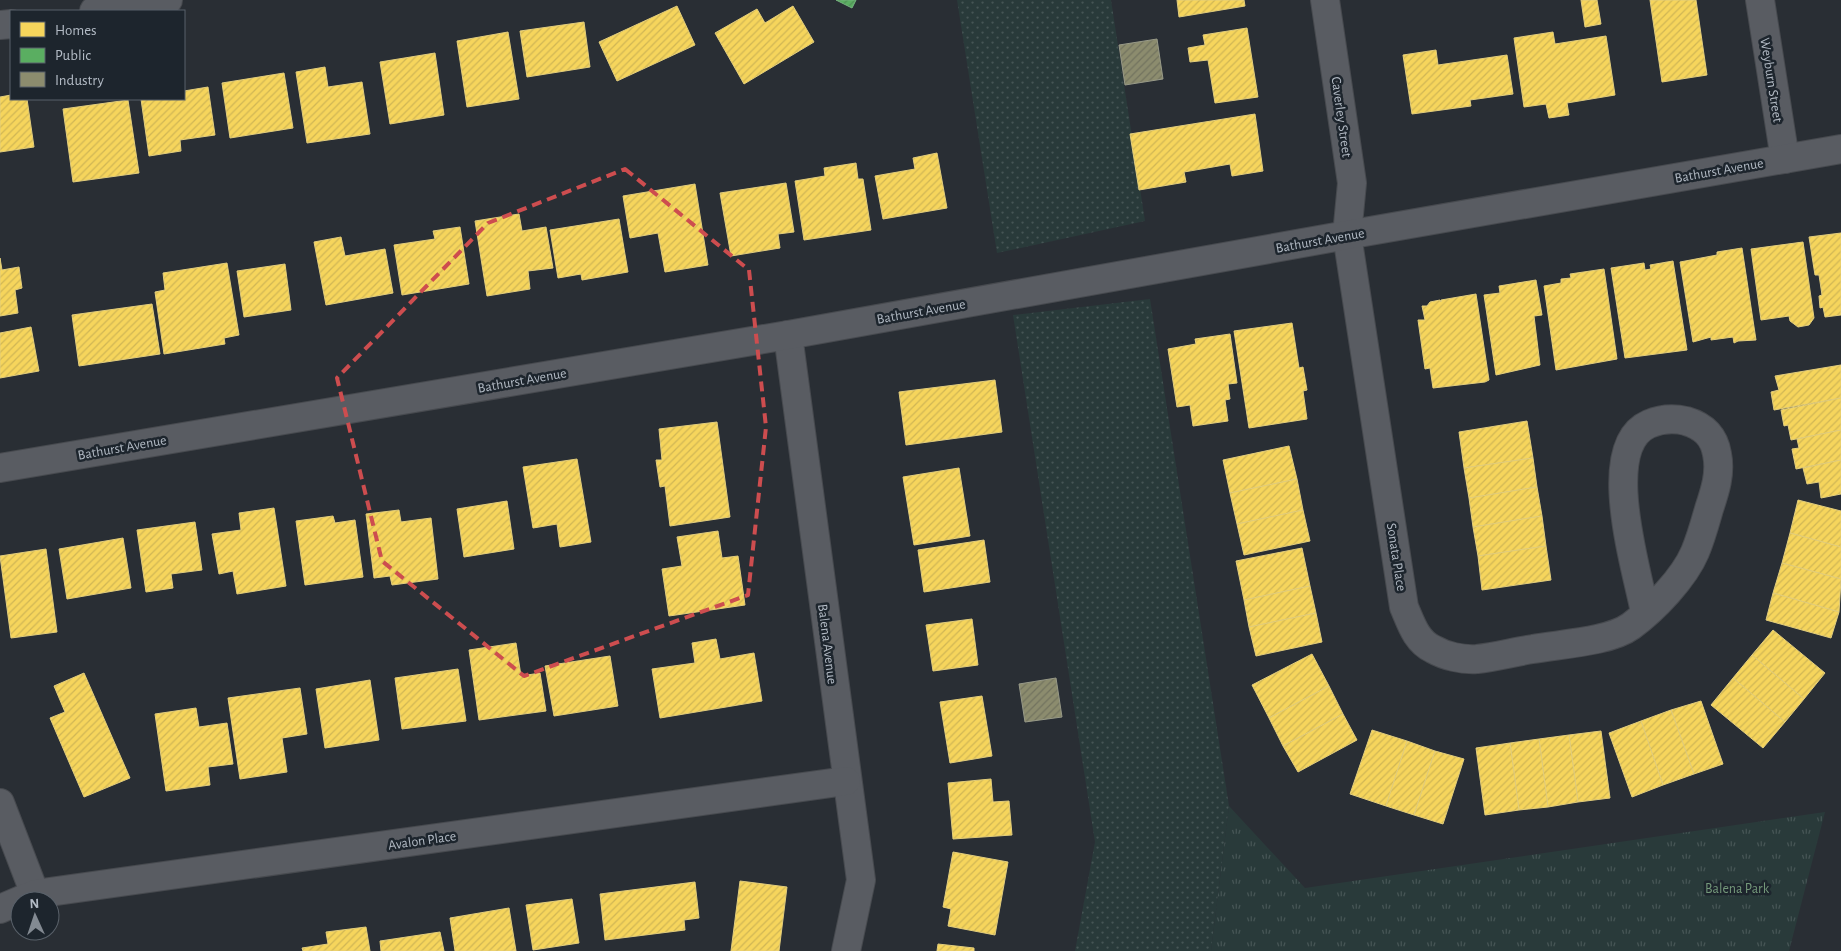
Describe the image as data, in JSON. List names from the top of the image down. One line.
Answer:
{"streets":{"street":["Weyburn Street","Caverley Street","Bathurst Avenue","Sonata Place","Balena Avenue","Avalon Place"]},"crossings":[["Weyburn Street","Bathurst Avenue"],["Caverley Street","Bathurst Avenue"],["Caverley Street","Sonata Place"],["Bathurst Avenue","Sonata Place"],["Bathurst Avenue","Balena Avenue"],["Balena Avenue","Avalon Place"]],"parks":["Balena Park"],"legend":["Homes","Public","Industry"],"north":"top"}
